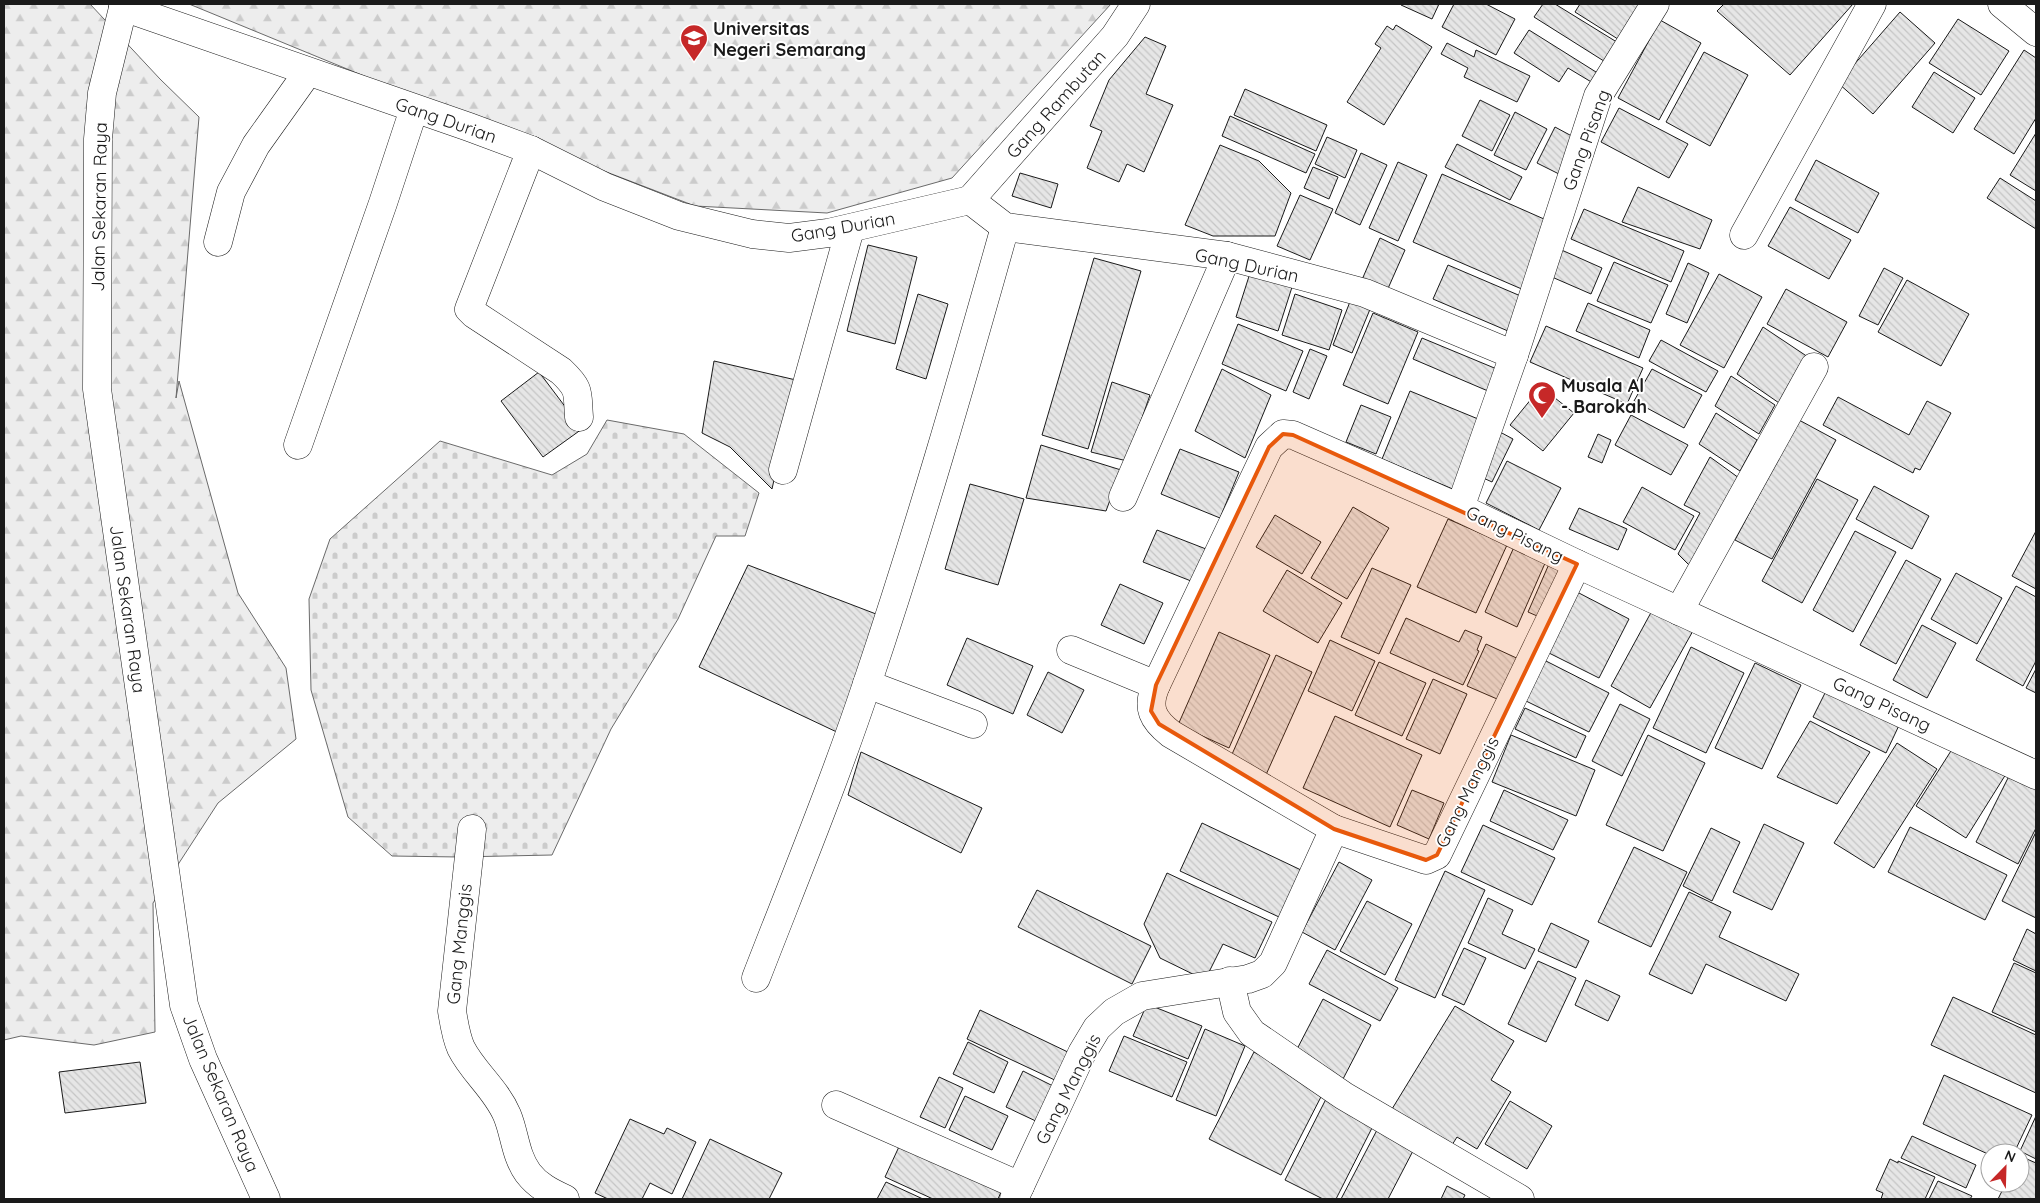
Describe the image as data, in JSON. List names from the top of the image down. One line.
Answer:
{"streets":{"street":["Gang Rambutan","Gang Durian","Gang Pisang","Jalan Sekaran Raya","Gang Manggis"]},"crossings":[["Gang Rambutan","Gang Durian"],["Gang Durian","Gang Pisang"],["Gang Durian","Jalan Sekaran Raya"],["Gang Pisang","Gang Manggis"]],"places":{"school or university":["Universitas Negeri Semarang"],"mosque":["Musala Al - Barokah"]},"north":"top right"}
